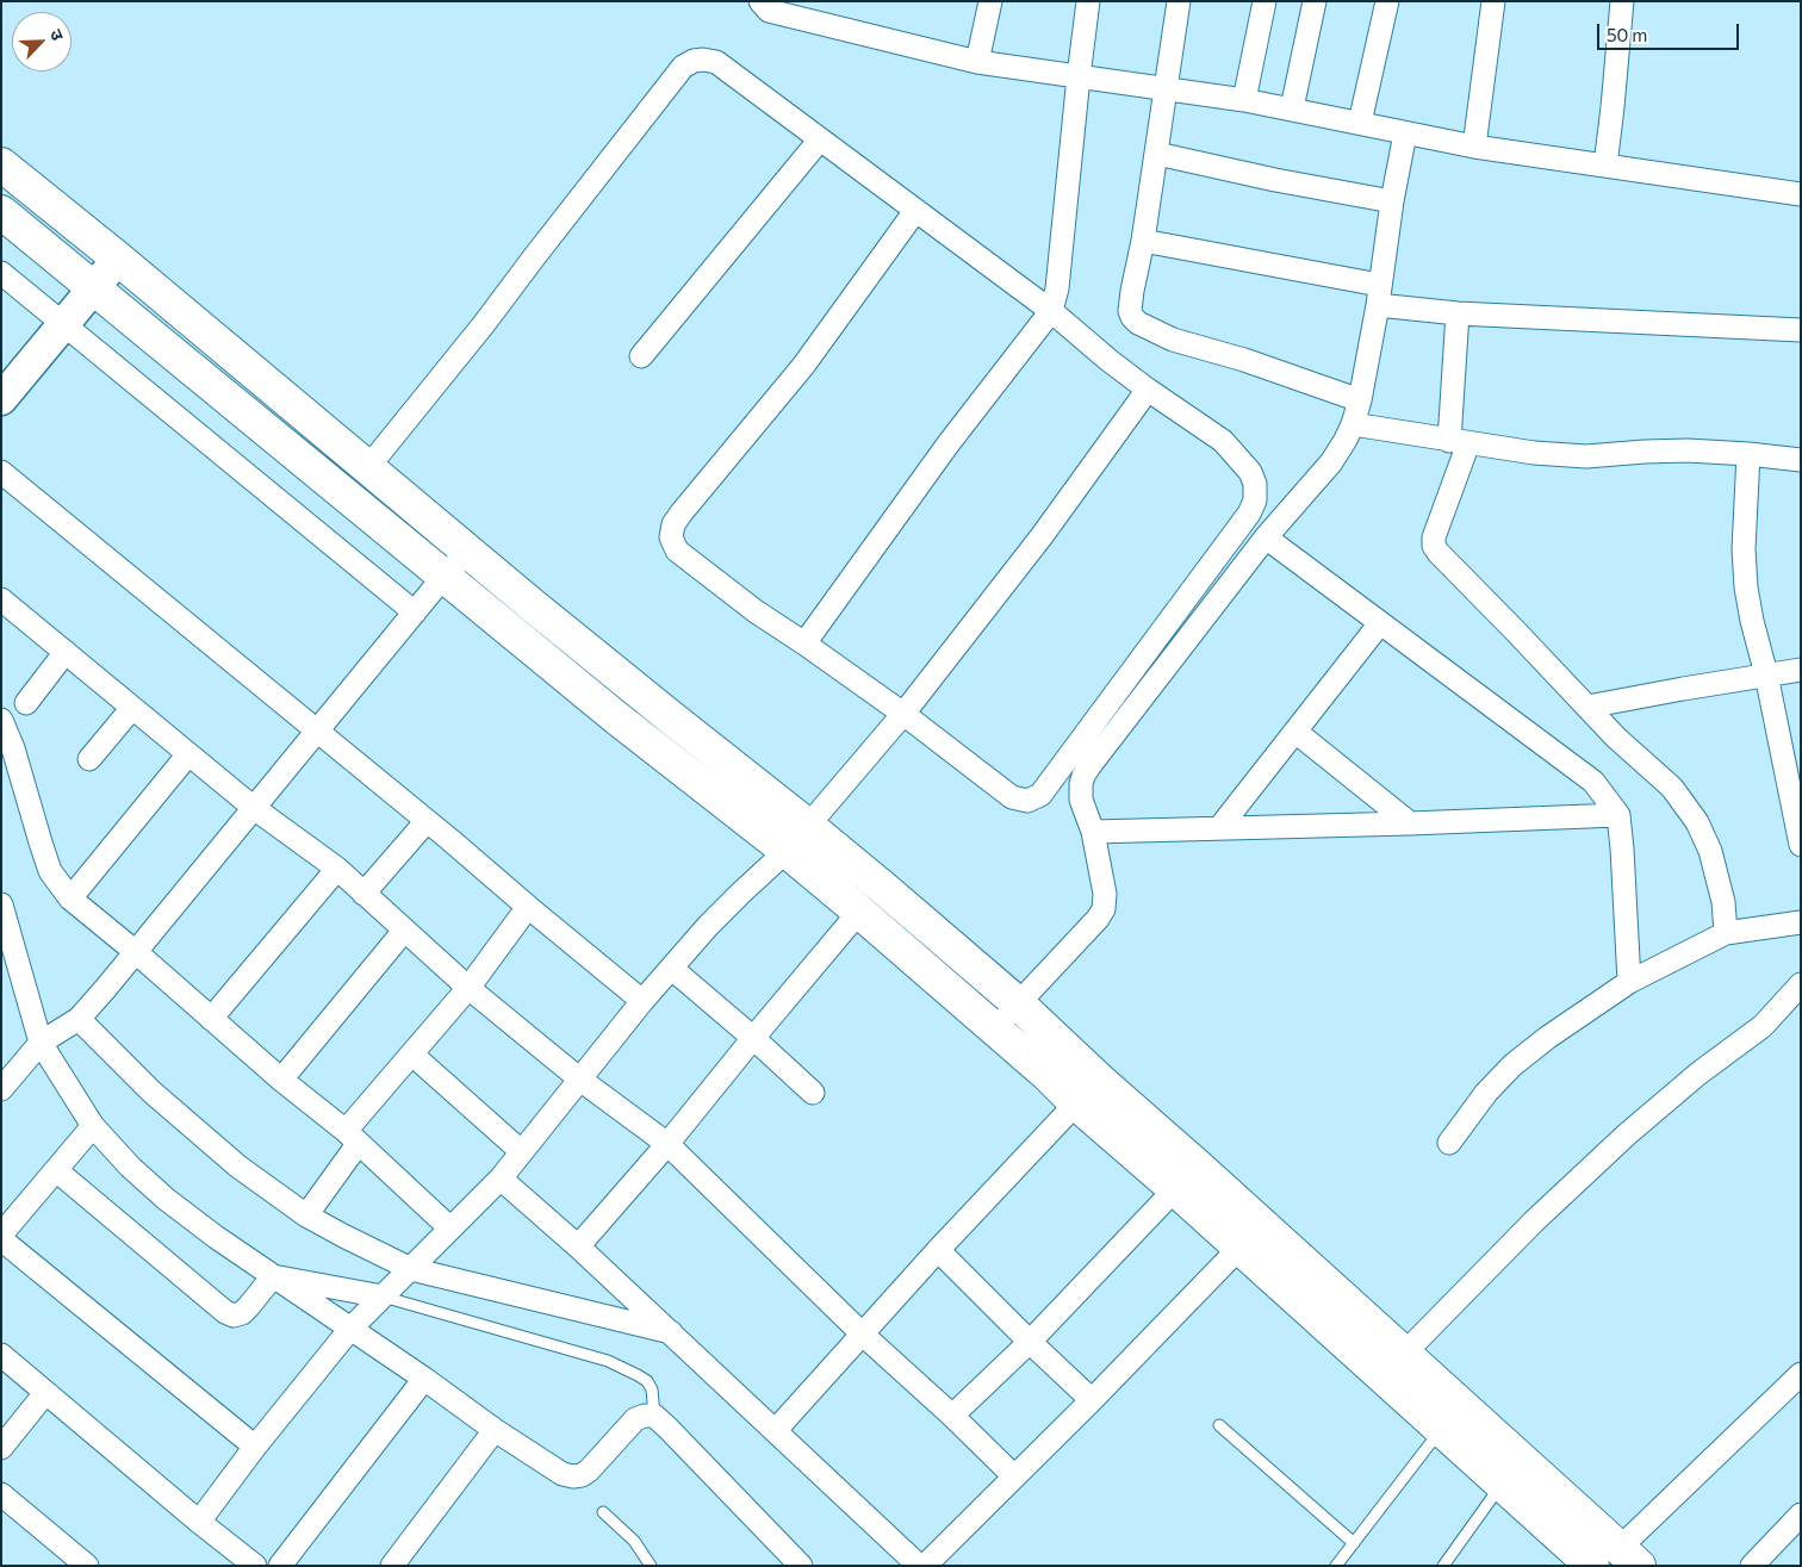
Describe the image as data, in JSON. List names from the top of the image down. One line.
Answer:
{"scale_bar":"50 m","north":"top right"}
